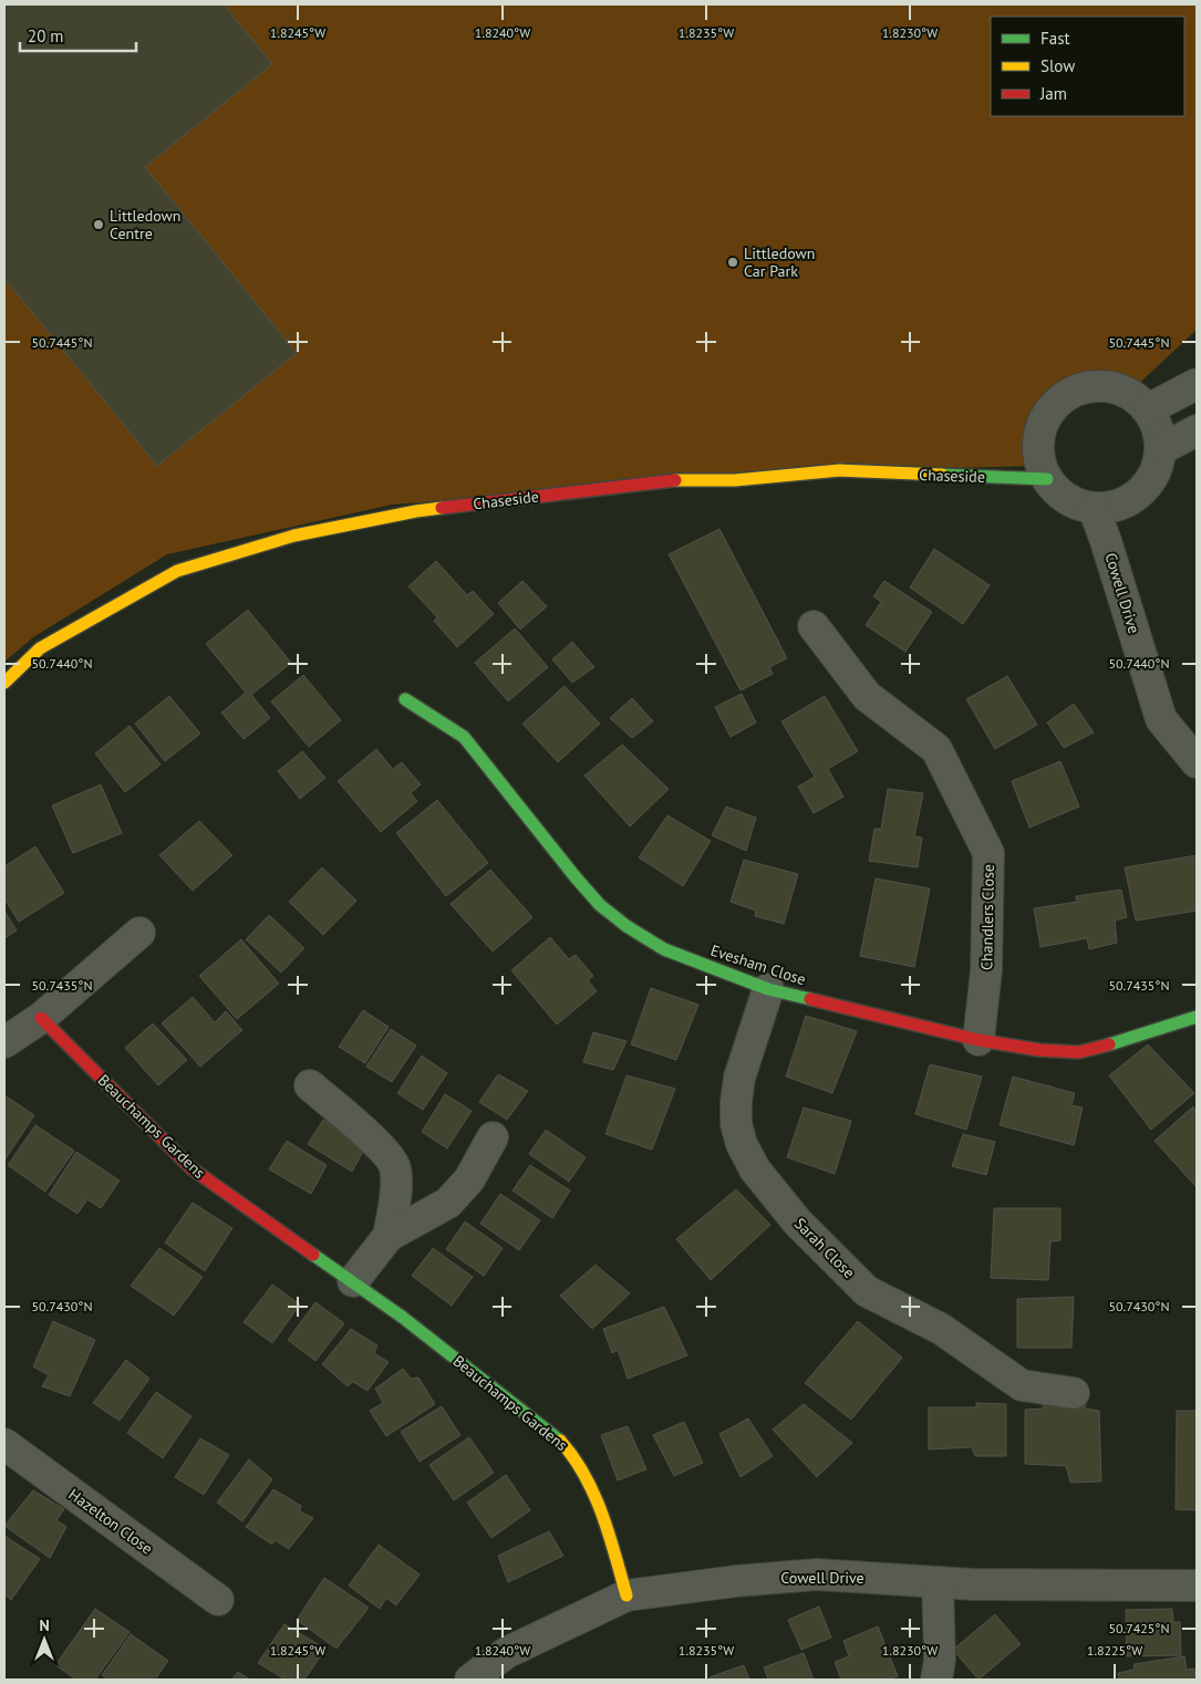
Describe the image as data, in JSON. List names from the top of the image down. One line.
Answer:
{"streets":{"street":["Chaseside","Cowell Drive","Chandlers Close","Evesham Close","Beauchamps Gardens","Sarah Close","Hazelton Close"]},"crossings":[["Chaseside","Cowell Drive"],["Cowell Drive","Beauchamps Gardens"],["Chandlers Close","Evesham Close"],["Evesham Close","Sarah Close"]],"places":["Littledown Centre","Littledown Car Park"],"legend":["Fast","Slow","Jam"],"scale_bar":"20 m","north":"top","coordinates":["1.8245°W","1.8240°W","1.8235°W","1.8230°W","50.7445°N","50.7440°N","50.7435°N","50.7430°N","50.7425°N","1.8225°W"]}
